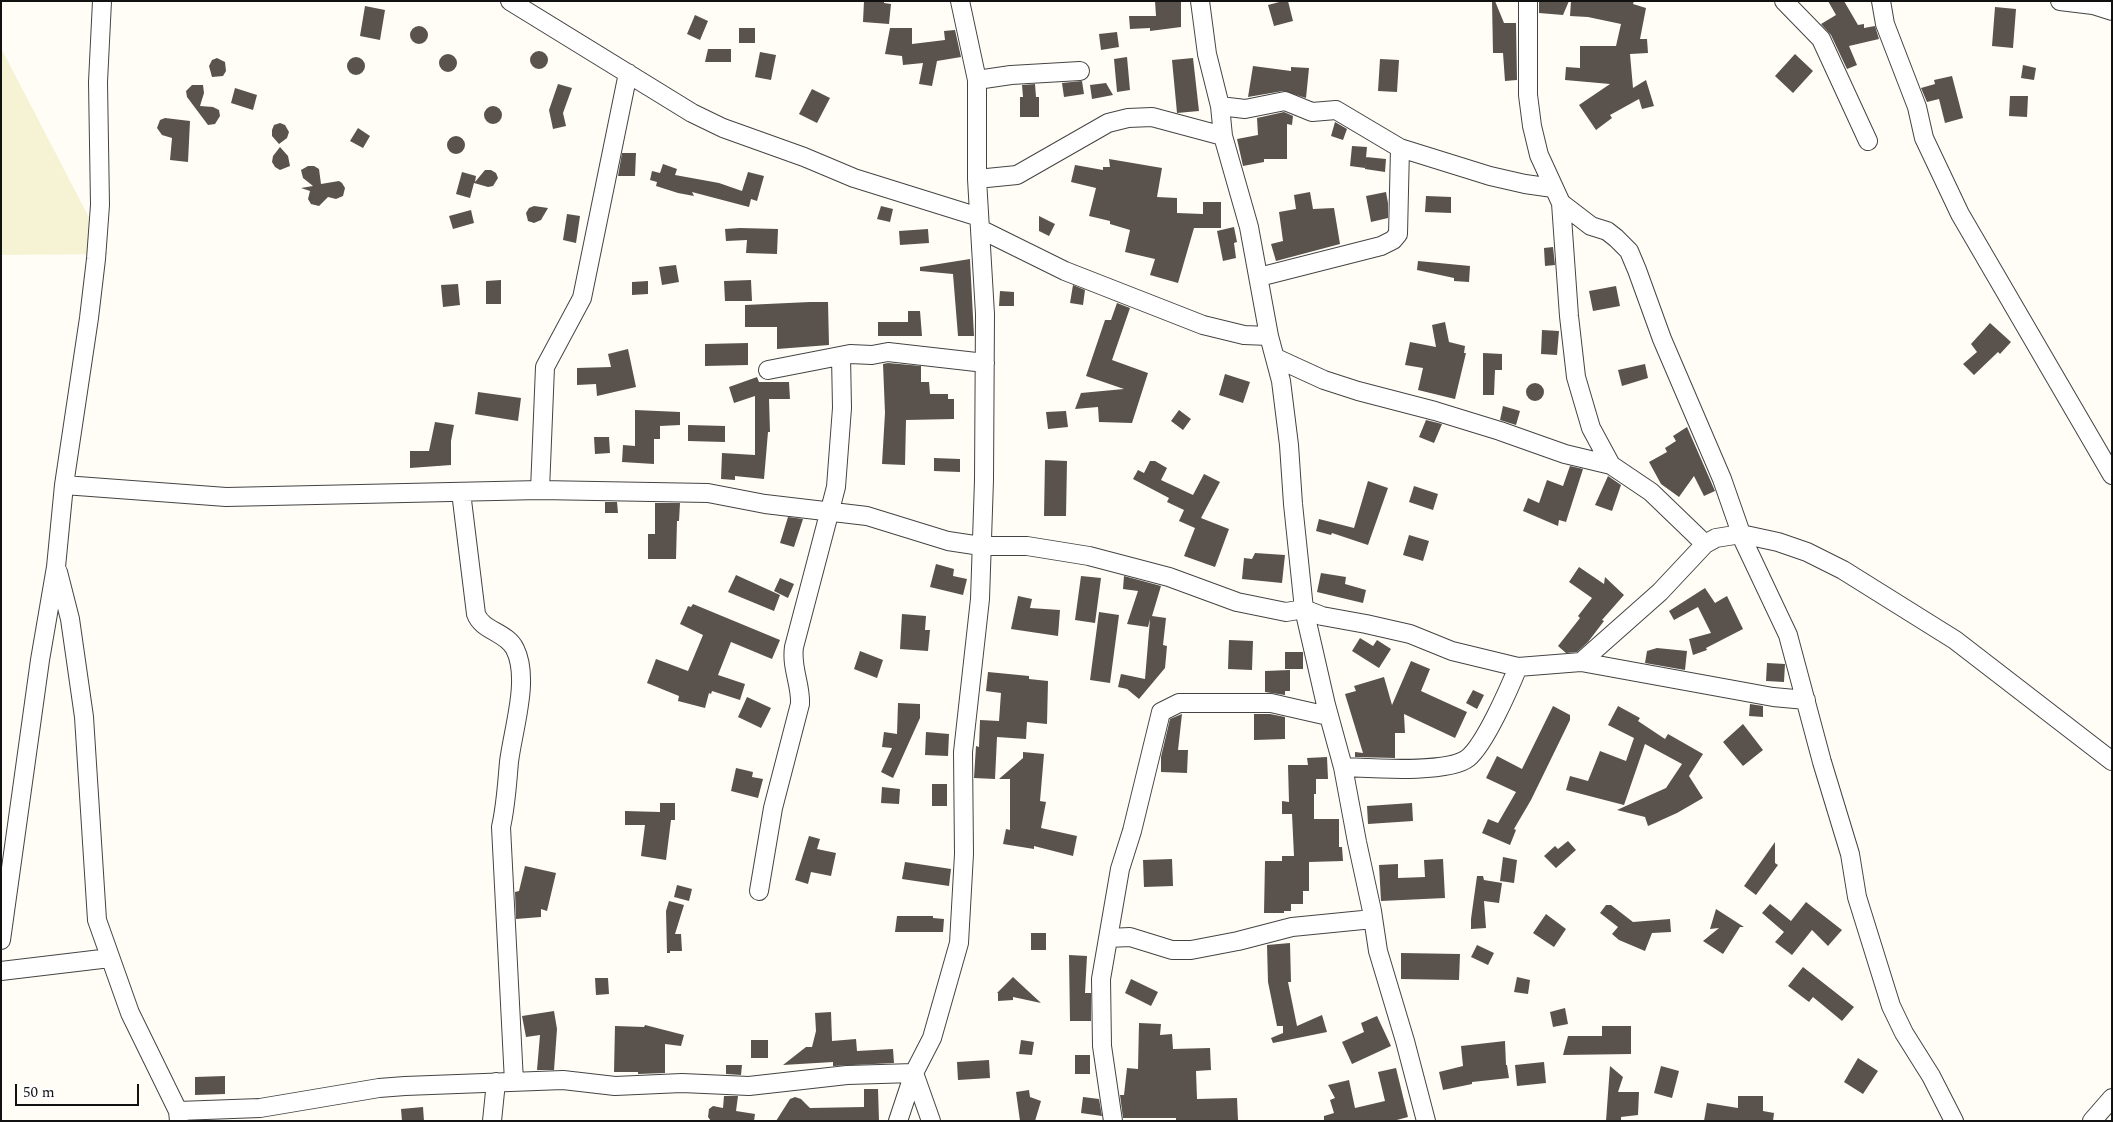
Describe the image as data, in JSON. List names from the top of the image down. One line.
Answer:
{"scale_bar":"50 m"}
